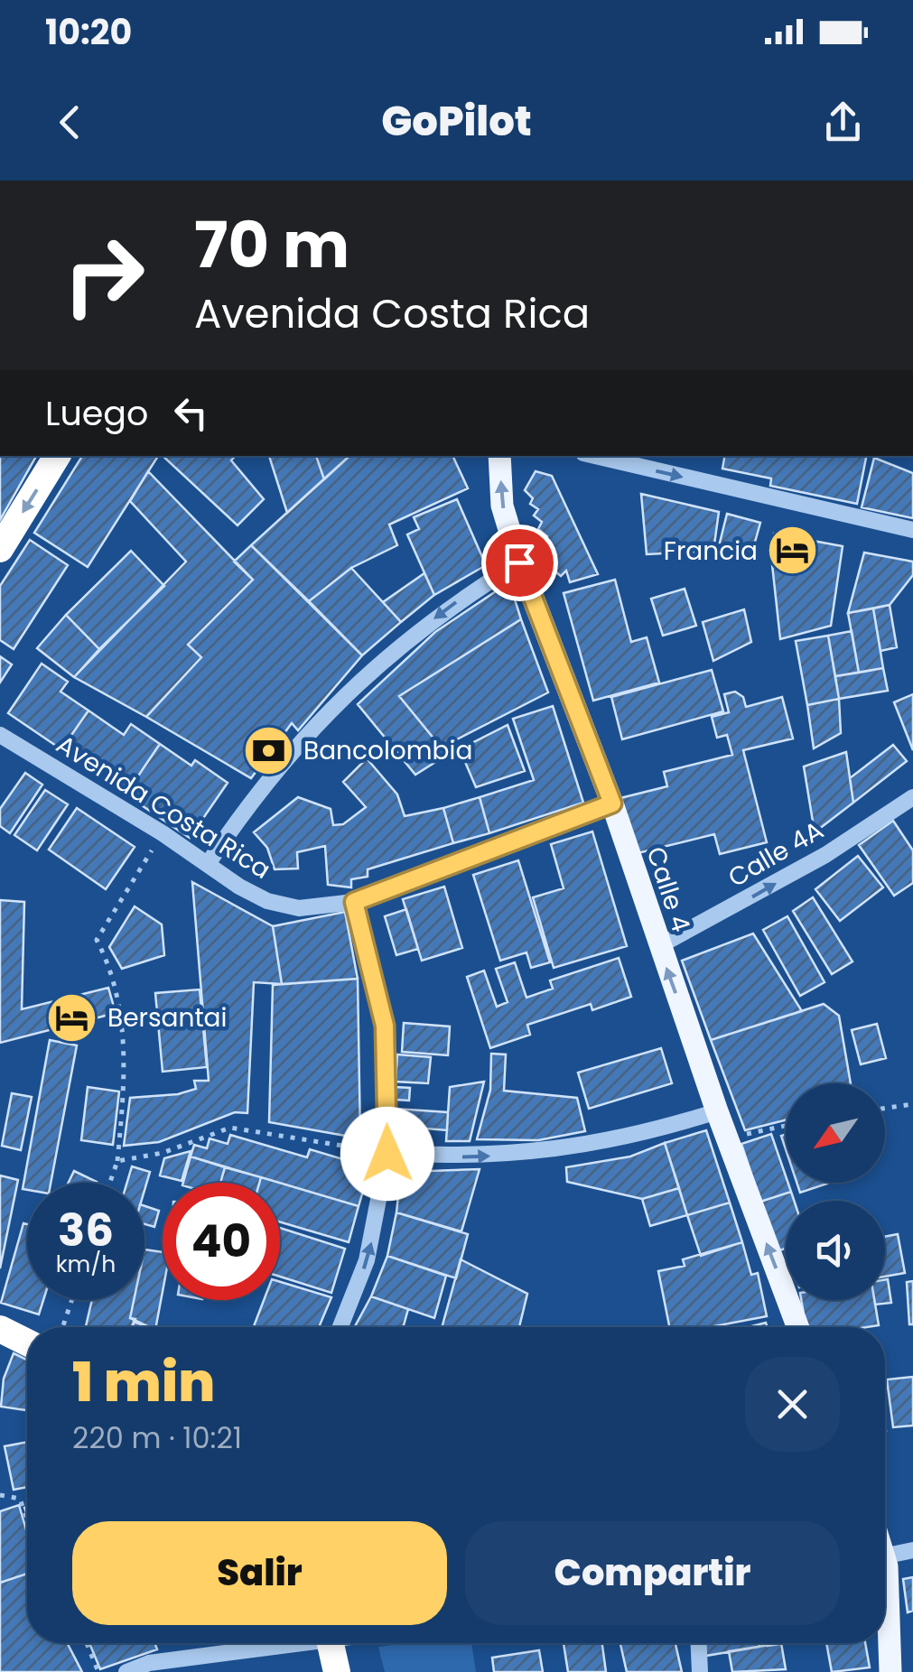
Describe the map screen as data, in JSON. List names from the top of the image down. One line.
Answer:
{"streets":{"main road":["Calle 4"],"street":["Avenida Costa Rica","Calle 4A"]},"crossings":[["Avenida Costa Rica","Calle 4"],["Calle 4A","Calle 4"]],"one_way":["Calle 4A","Calle 4"],"places":{"hotel":["Francia","Bersantai"],"bank":["Bancolombia"]},"north":"bottom left","page":{"status":"10:20","header":"GoPilot","turn":["70 m","Avenida Costa Rica"],"then":"Luego","speed":"36 km/h","limit":"40","heading":["1 min","220 m · 10:21"],"buttons":["Salir","Compartir"]}}
